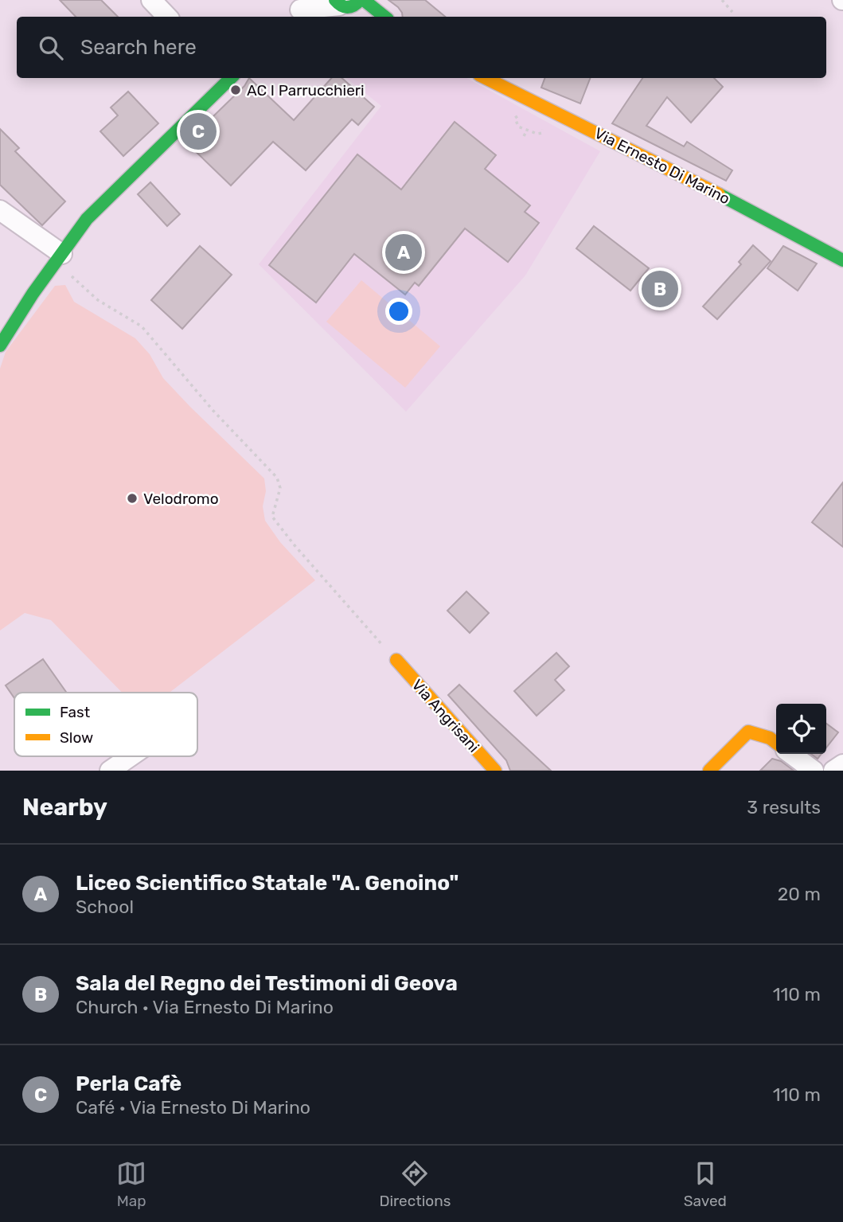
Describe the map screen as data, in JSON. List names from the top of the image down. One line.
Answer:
{"streets":{"street":["Via Ernesto Di Marino","Via Angrisani"]},"places":["AC I Parrucchieri","Velodromo"],"legend":["Fast","Slow"],"page":{"search":"Search here","pins":["C","A","B"],"heading":["Nearby","3 results"],"list":[{"mark":"A","name":"Liceo Scientifico Statale \"A. Genoino\"","note":"School","value":"20 m"},{"mark":"B","name":"Sala del Regno dei Testimoni di Geova","note":"Church · Via Ernesto Di Marino","value":"110 m"},{"mark":"C","name":"Perla Cafè","note":"Café · Via Ernesto Di Marino","value":"110 m"}],"nav":["Map","Directions","Saved"]}}
